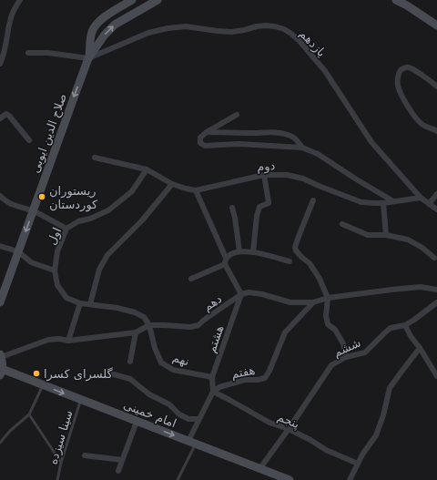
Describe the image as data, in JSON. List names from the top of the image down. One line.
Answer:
{"streets":{"main road":["صلاح الدین ایوبی","امام خمینی"],"street":["یازدهم","دوم","اول","دهم","هشتم","ششم","نهم","هفتم","پنجم"],"lane":["سینا سیزده"]},"crossings":[["یازدهم","صلاح الدین ایوبی"],["یازدهم","دوم"],["دوم","اول"],["اول","دهم"],["اول","نهم"],["دهم","هشتم"],["دهم","نهم"],["هشتم","نهم"],["هشتم","هفتم"],["هشتم","پنجم"],["ششم","امام خمینی"],["ششم","پنجم"],["هفتم","پنجم"],["امام خمینی","سینا سیزده"]],"places":["ریستوران کوردستان","گلسرای کسرا"]}
